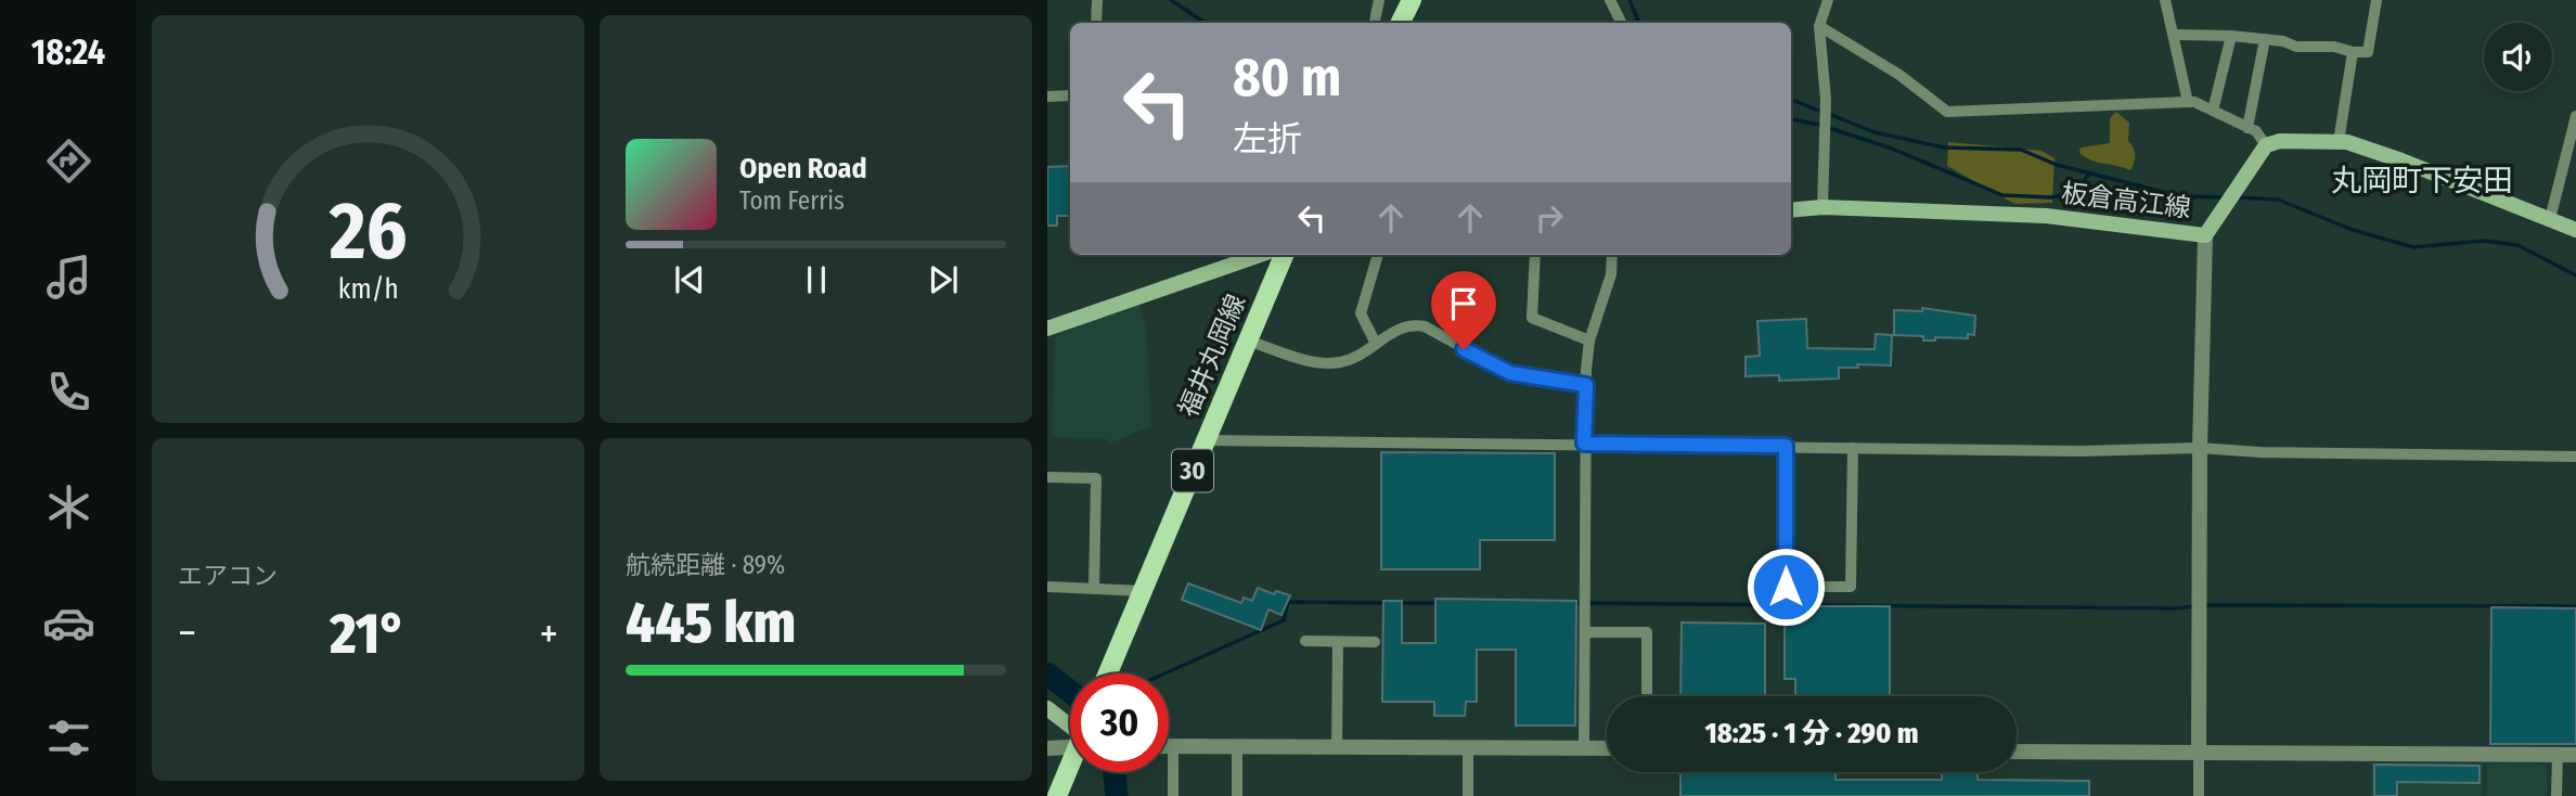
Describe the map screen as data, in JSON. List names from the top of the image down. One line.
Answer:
{"streets":{"main road":["板倉高江線","福井丸岡線","30"]},"districts":["丸岡町下安田"],"page":{"tabs":"18:24","turn":["80 m","左折"],"song":["Open Road","Tom Ferris"],"tile":["エアコン",["航続距離 · 89%","445 km"]],"heat":["−","21°","+"],"limit":"30","trip":"18:25 · 1 分 · 290 m","gauge":["26","km/h"]}}
